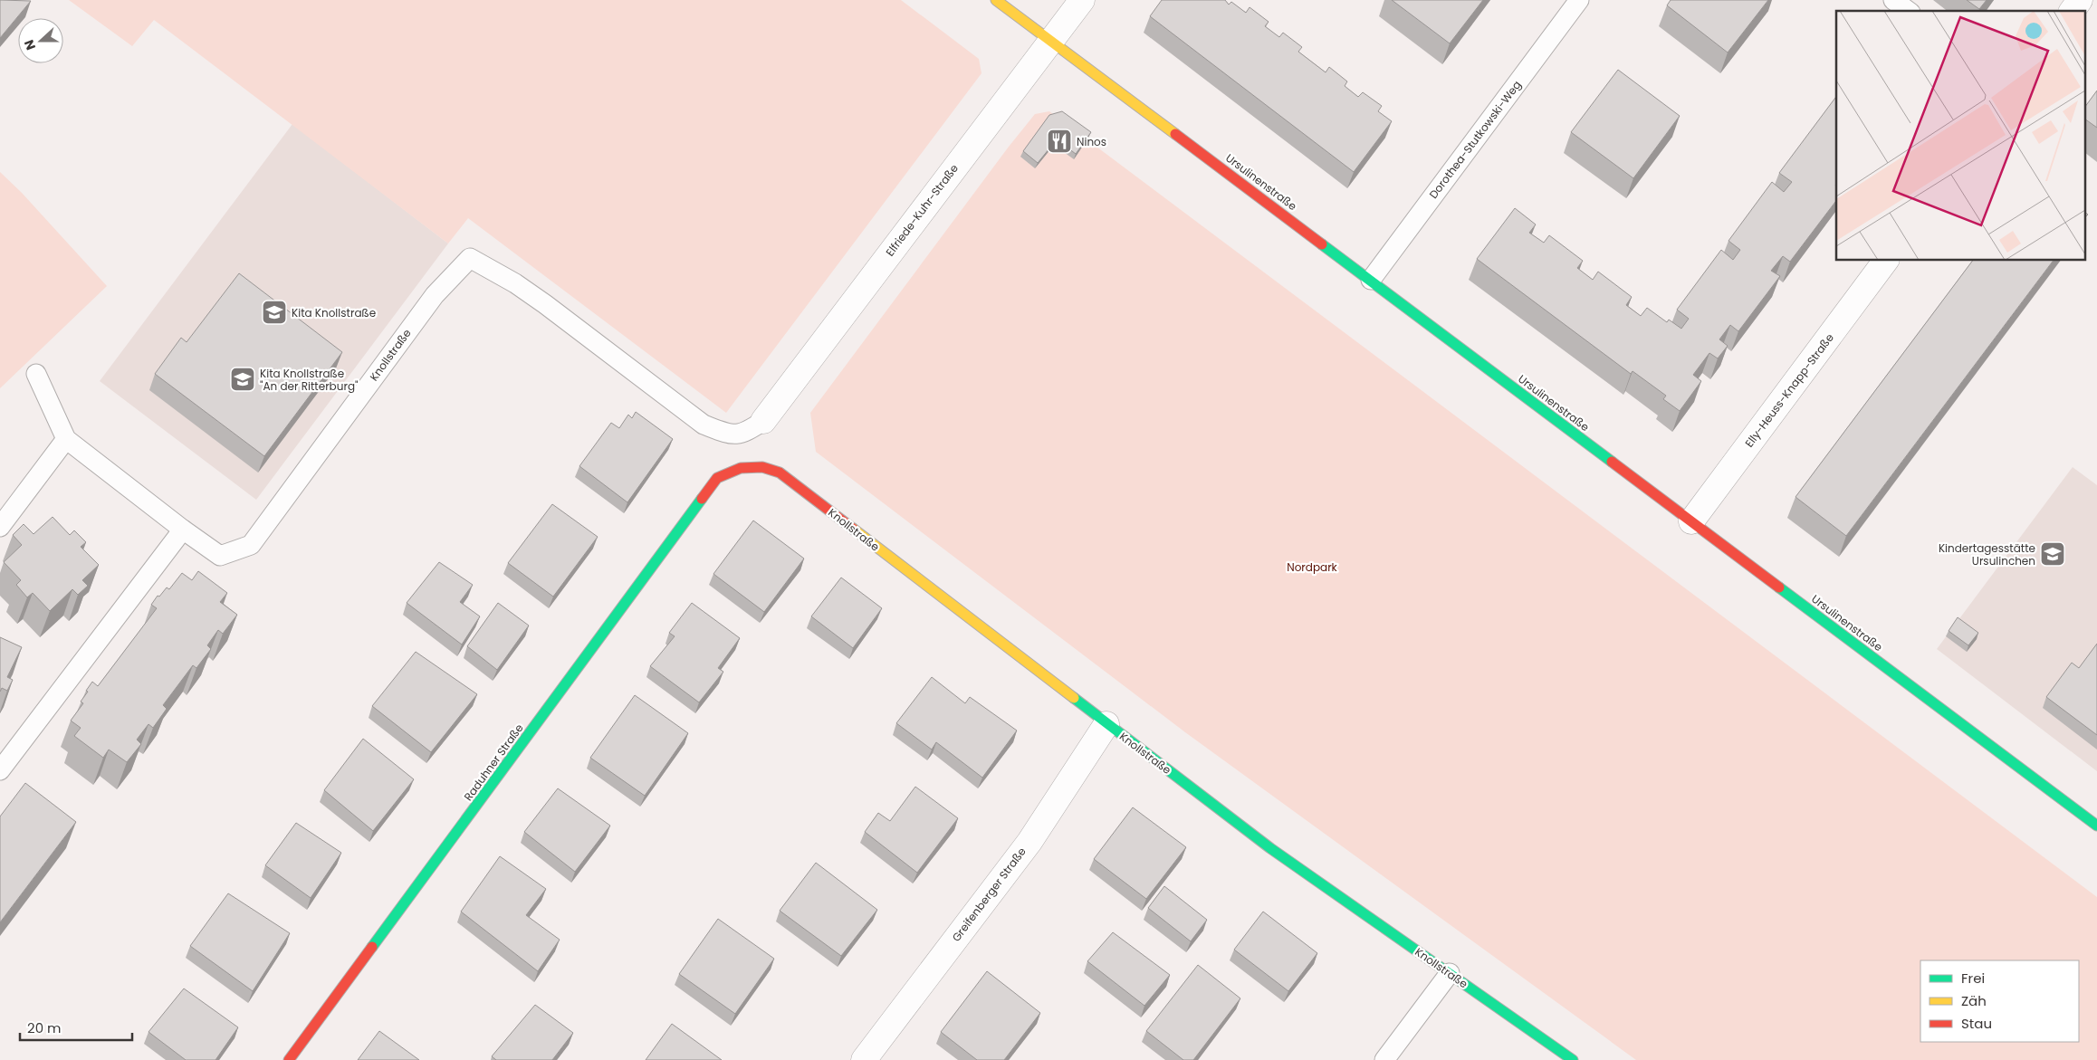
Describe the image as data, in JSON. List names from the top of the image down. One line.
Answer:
{"streets":{"street":["Ursulinenstraße","Elfriede-Kuhr-Straße","Knollstraße","Elly-Heuss-Knapp-Straße","Raduhner Straße","Greifenberger Straße"],"lane":["Dorothea-Stutkowski-Weg"]},"crossings":[["Dorothea-Stutkowski-Weg","Ursulinenstraße"],["Ursulinenstraße","Elfriede-Kuhr-Straße"],["Ursulinenstraße","Elly-Heuss-Knapp-Straße"],["Elfriede-Kuhr-Straße","Knollstraße"],["Knollstraße","Raduhner Straße"],["Knollstraße","Greifenberger Straße"]],"parks":["Nordpark"],"places":{"restaurant":["Ninos"],"school or university":["Kita Knollstraße","Kita Knollstraße \"An der Ritterburg\"","Kindertagesstätte Ursulinchen"]},"legend":["Frei","Zäh","Stau"],"scale_bar":"20 m","north":"left"}
